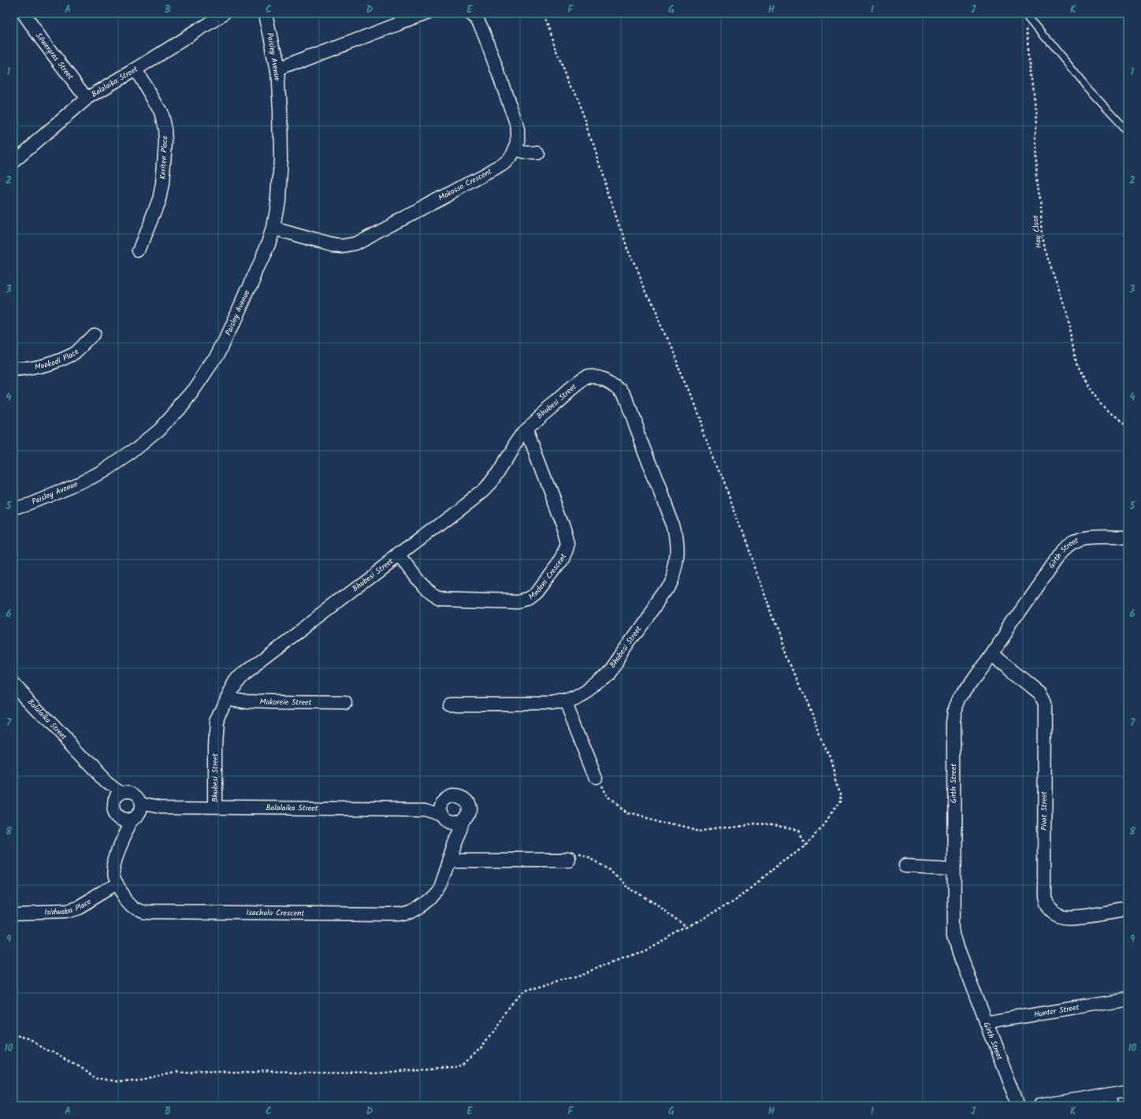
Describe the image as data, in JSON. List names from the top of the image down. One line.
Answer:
{"streets":{"street":["Silwergras Street","Paisley Avenue","Balalaika Street","Keriten Place","Mokosso Crescent","Mookodi Place","Bhubesi Street","Girth Street","Mndeni Crescent","Mokoreie Street","Pivot Street","Isidwaba Place","Isacholo Crescent","Hunter Street"],"path":["Hay Close"]},"crossings":[["Silwergras Street","Balalaika Street"],["Paisley Avenue","Mokosso Crescent"],["Balalaika Street","Keriten Place"],["Balalaika Street","Bhubesi Street"],["Balalaika Street","Isacholo Crescent"],["Bhubesi Street","Mndeni Crescent"],["Bhubesi Street","Mokoreie Street"],["Girth Street","Pivot Street"],["Girth Street","Hunter Street"],["Isidwaba Place","Isacholo Crescent"]],"grid":{"columns":["A","B","C","D","E","F","G","H","I","J","K"],"rows":["1","2","3","4","5","6","7","8","9","10"]}}
